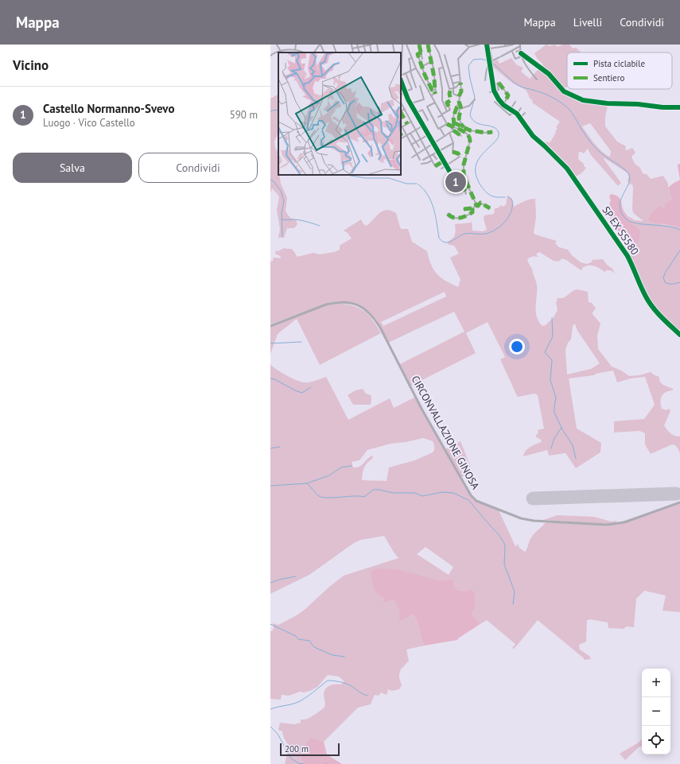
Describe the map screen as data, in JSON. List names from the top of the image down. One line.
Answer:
{"streets":{"main road":["CIRCONVALLAZIONE GINOSA"],"street":["SP EX SS580"]},"legend":["Pista ciclabile","Sentiero"],"scale_bar":"200 m","page":{"header":"Mappa","nav":["Mappa","Livelli","Condividi"],"heading":"Vicino","list":[{"mark":"1","name":"Castello Normanno-Svevo","note":"Luogo · Vico Castello","value":"590 m"}],"buttons":["Salva","Condividi"],"pins":"1","map_buttons":["+","−"],"scale":"200 m"}}
